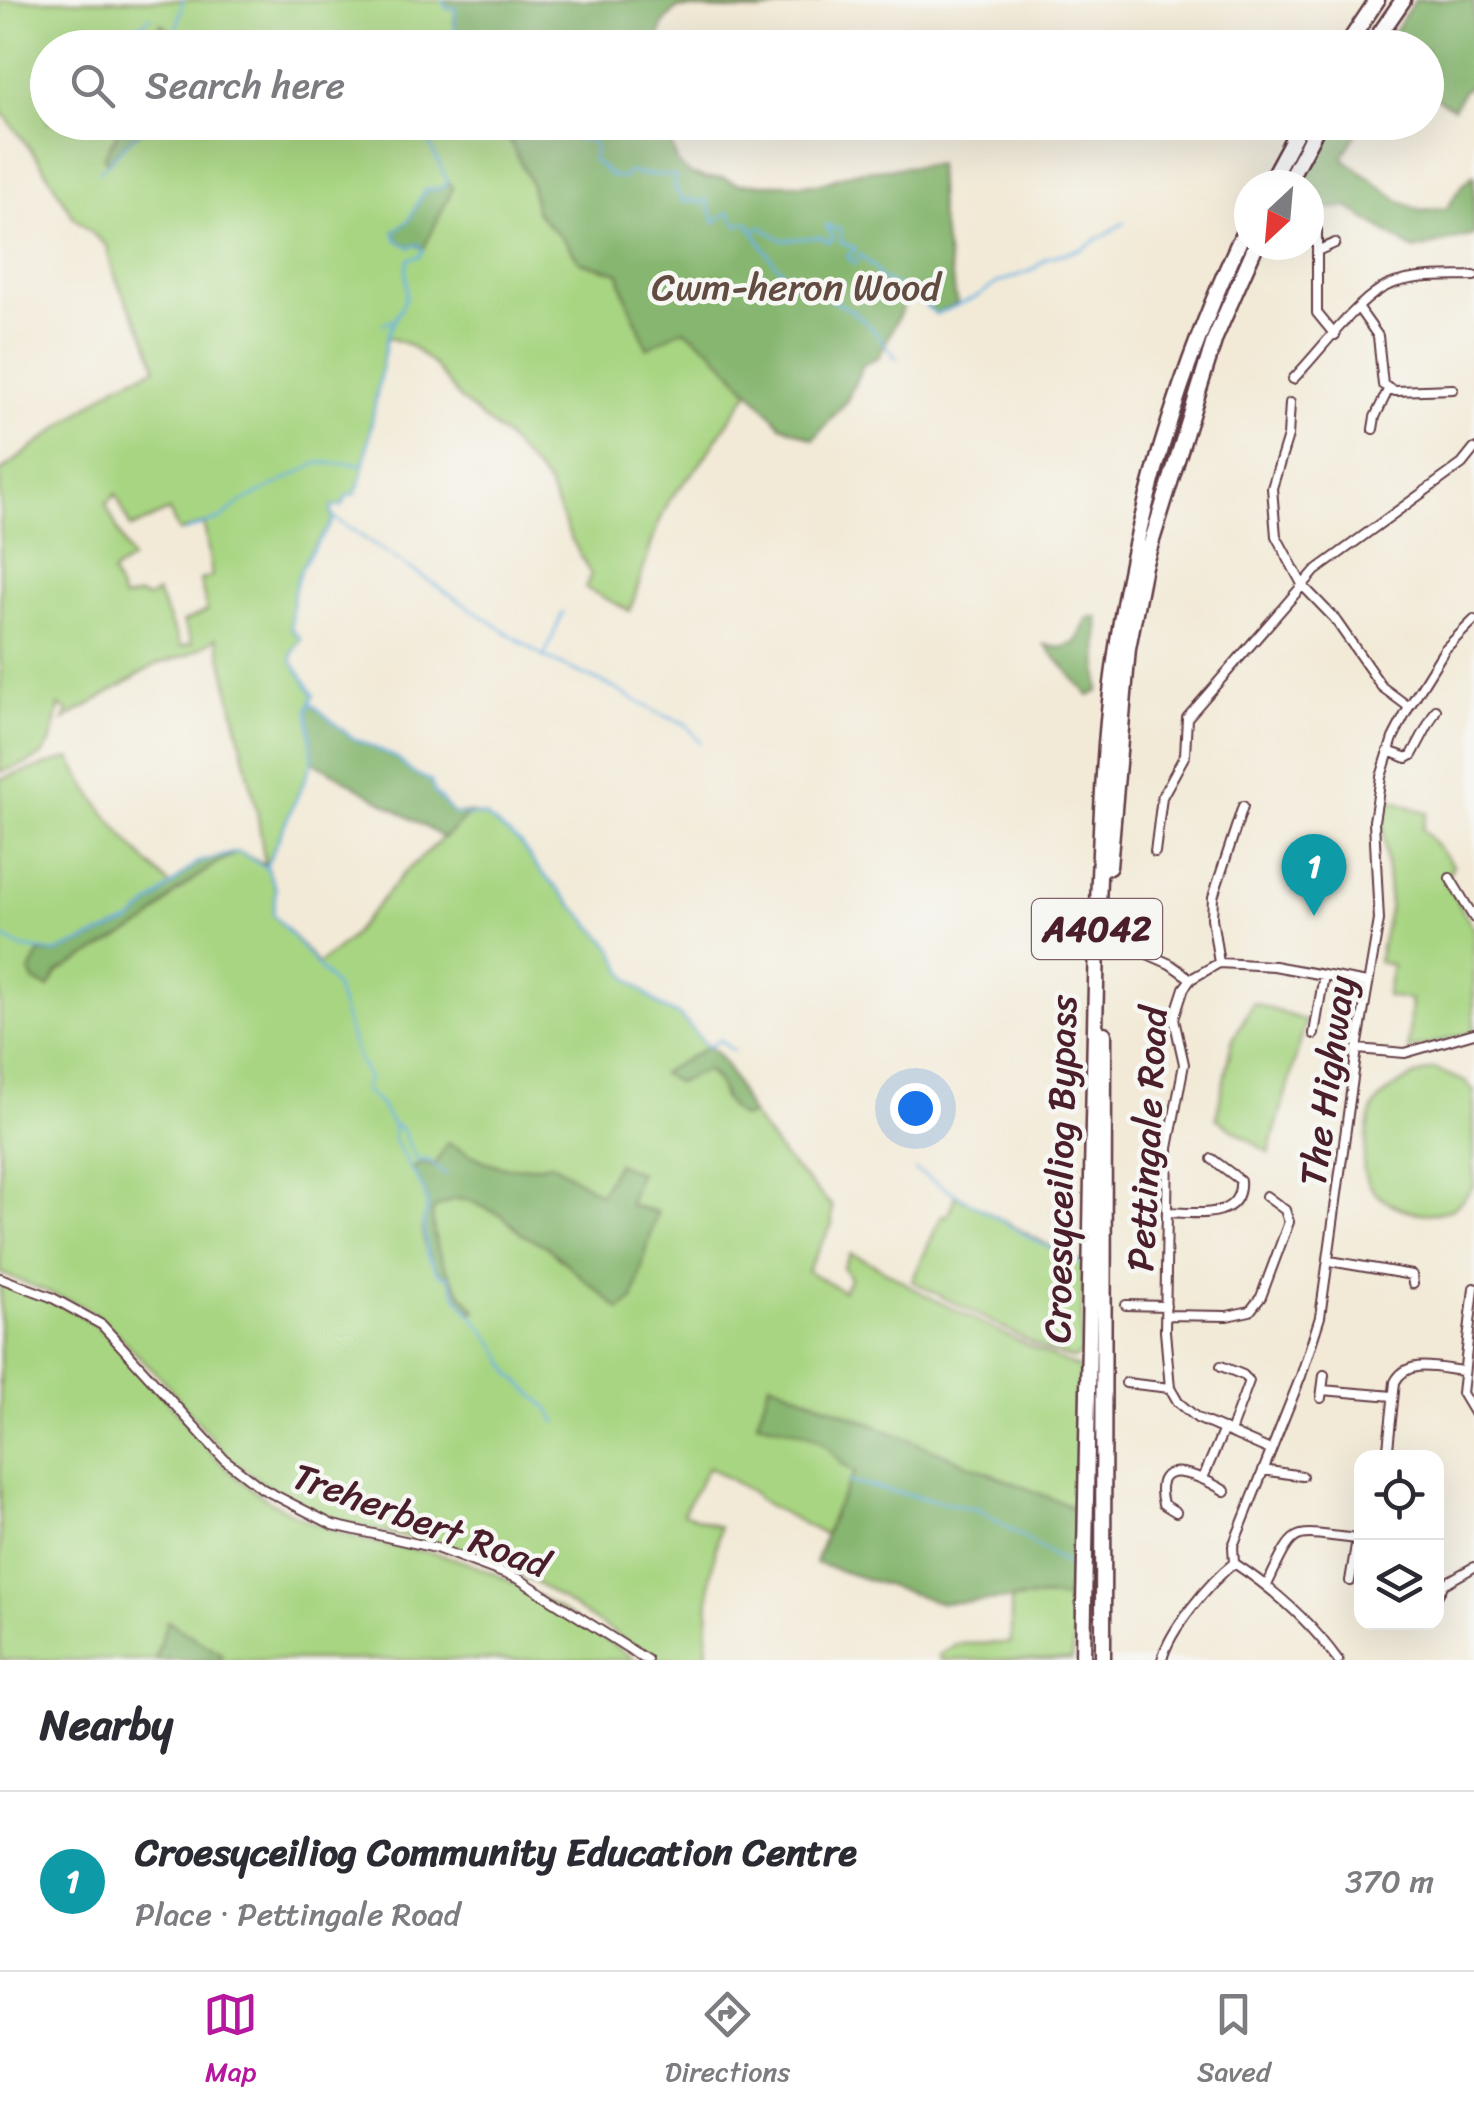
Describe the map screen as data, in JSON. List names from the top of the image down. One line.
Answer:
{"streets":{"highway":["A4042","Croesyceiliog Bypass"],"street":["The Highway","Pettingale Road","Treherbert Road"]},"crossings":[["The Highway","Pettingale Road"]],"parks":["Cwm-heron Wood"],"north":"bottom left","page":{"search":"Search here","pins":"1","heading":"Nearby","list":[{"mark":"1","name":"Croesyceiliog Community Education Centre","note":"Place · Pettingale Road","value":"370 m"}],"nav":["Map","Directions","Saved"]}}
